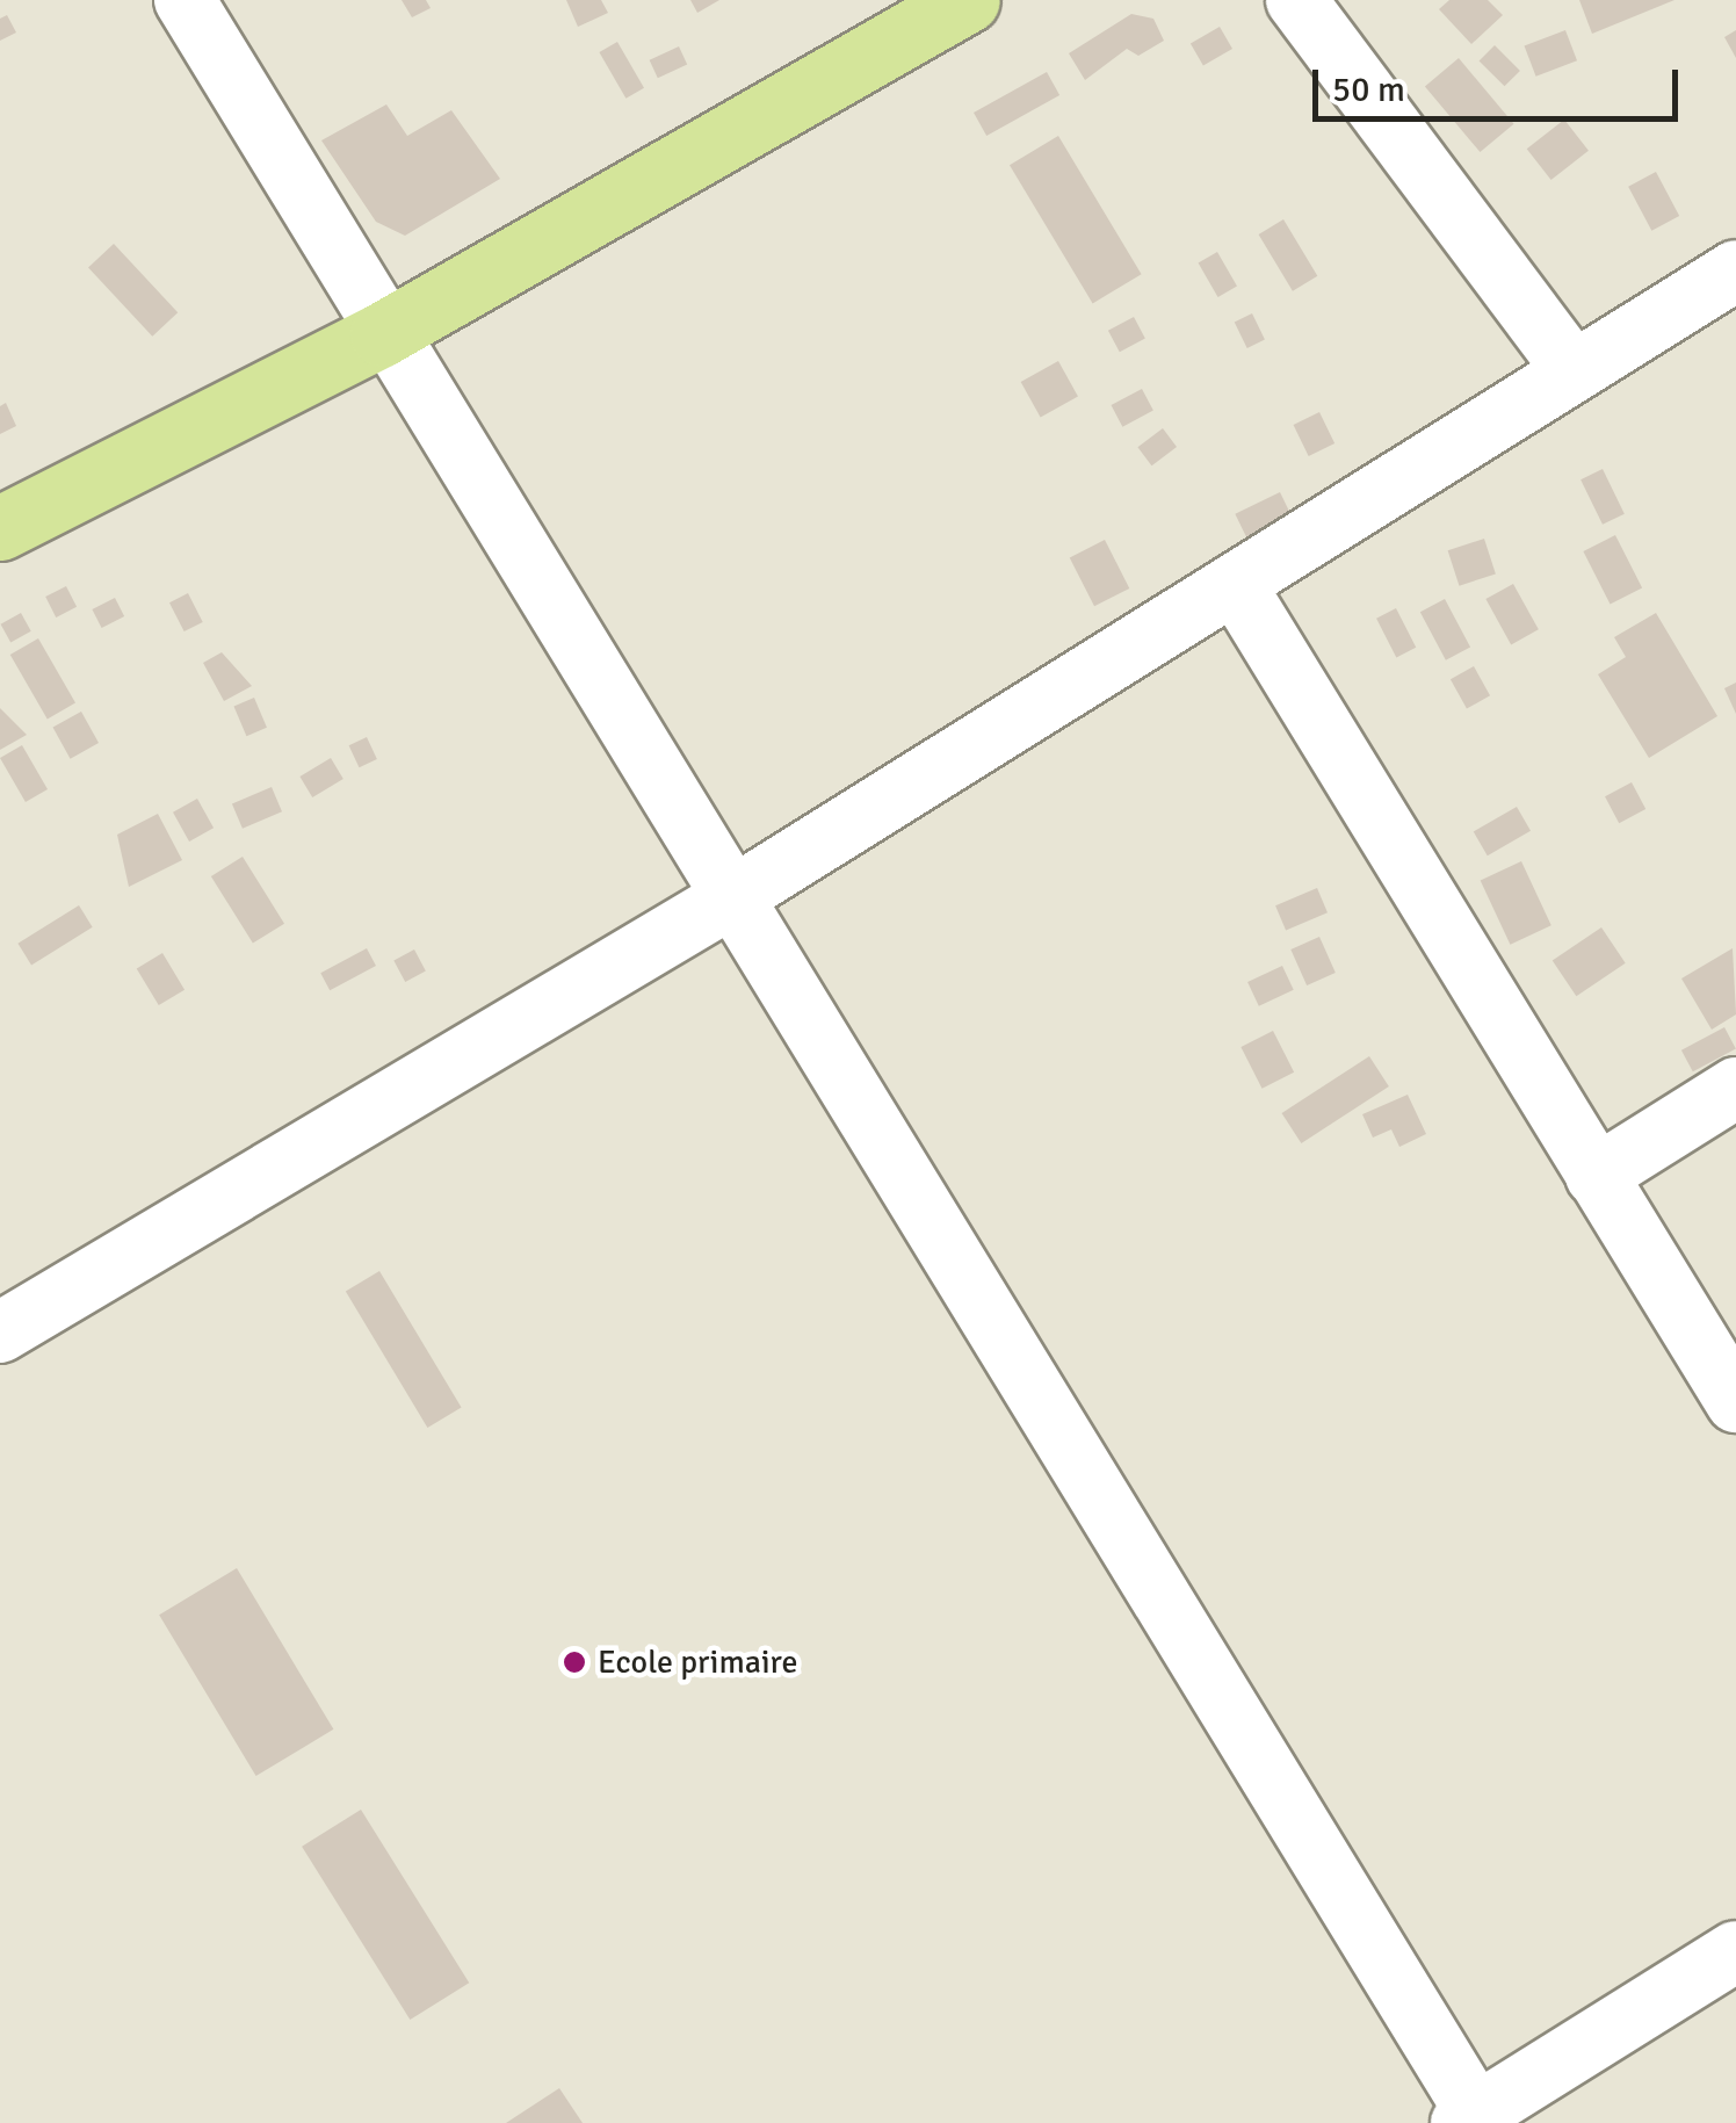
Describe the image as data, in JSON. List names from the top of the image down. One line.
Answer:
{"places":["Ecole primaire"],"scale_bar":"50 m"}
